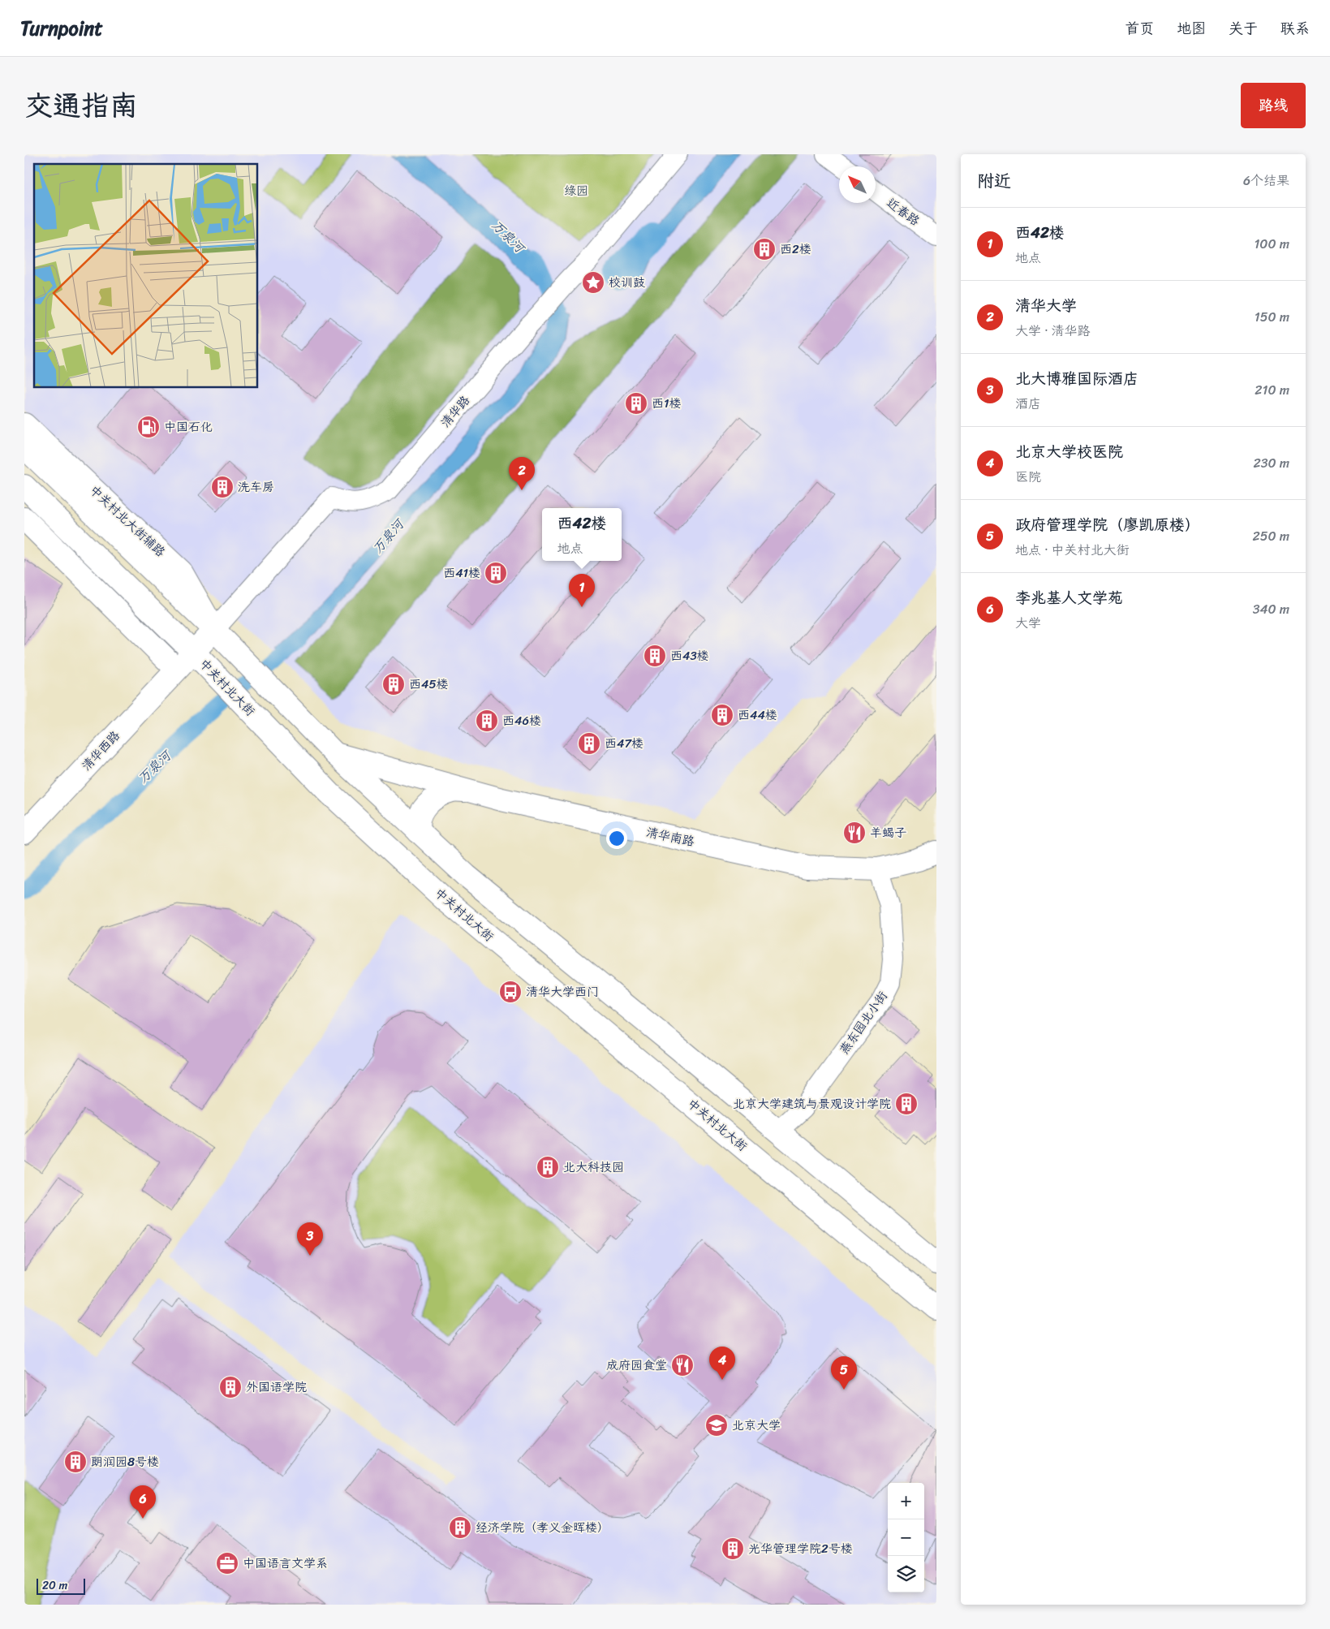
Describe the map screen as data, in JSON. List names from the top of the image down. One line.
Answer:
{"streets":{"main road":["中关村北大街辅路","中关村北大街","清华西路","清华南路"],"street":["近春路","清华路","燕东园北小街"]},"crossings":[["清华路","中关村北大街辅路"],["清华路","清华西路"],["中关村北大街辅路","清华西路"],["中关村北大街","清华西路"],["清华南路","燕东园北小街"]],"water":["万泉河"],"parks":["绿园"],"places":{"building":["西2楼","西1楼","洗车房","西41楼","西43楼","西45楼","西44楼","西46楼","西47楼","北京大学建筑与景观设计学院","北大科技园","外国语学院","朗润园8号楼","经济学院（孝义金晖楼）","光华管理学院2号楼"],"place":["校训鼓"],"fuel station":["中国石化"],"restaurant":["羊蝎子","成府园食堂"],"bus stop":["清华大学西门"],"school or university":["北京大学"],"office":["中国语言文学系"]},"scale_bar":"20 m","north":"top left","page":{"header":"Turnpoint","nav":["首页","地图","关于","联系"],"title":"交通指南","buttons":"路线","heading":["附近","6个结果"],"list":[{"mark":"1","name":"西42楼","note":"地点","value":"100 m"},{"mark":"2","name":"清华大学","note":"大学 · 清华路","value":"150 m"},{"mark":"3","name":"北大博雅国际酒店","note":"酒店","value":"210 m"},{"mark":"4","name":"北京大学校医院","note":"医院","value":"230 m"},{"mark":"5","name":"政府管理学院（廖凯原楼）","note":"地点 · 中关村北大街","value":"250 m"},{"mark":"6","name":"李兆基人文学苑","note":"大学","value":"340 m"}],"pins":["2","1","3","4","5","6"],"popup":["西42楼","地点"],"map_buttons":["+","−"],"scale":"20 m"}}
